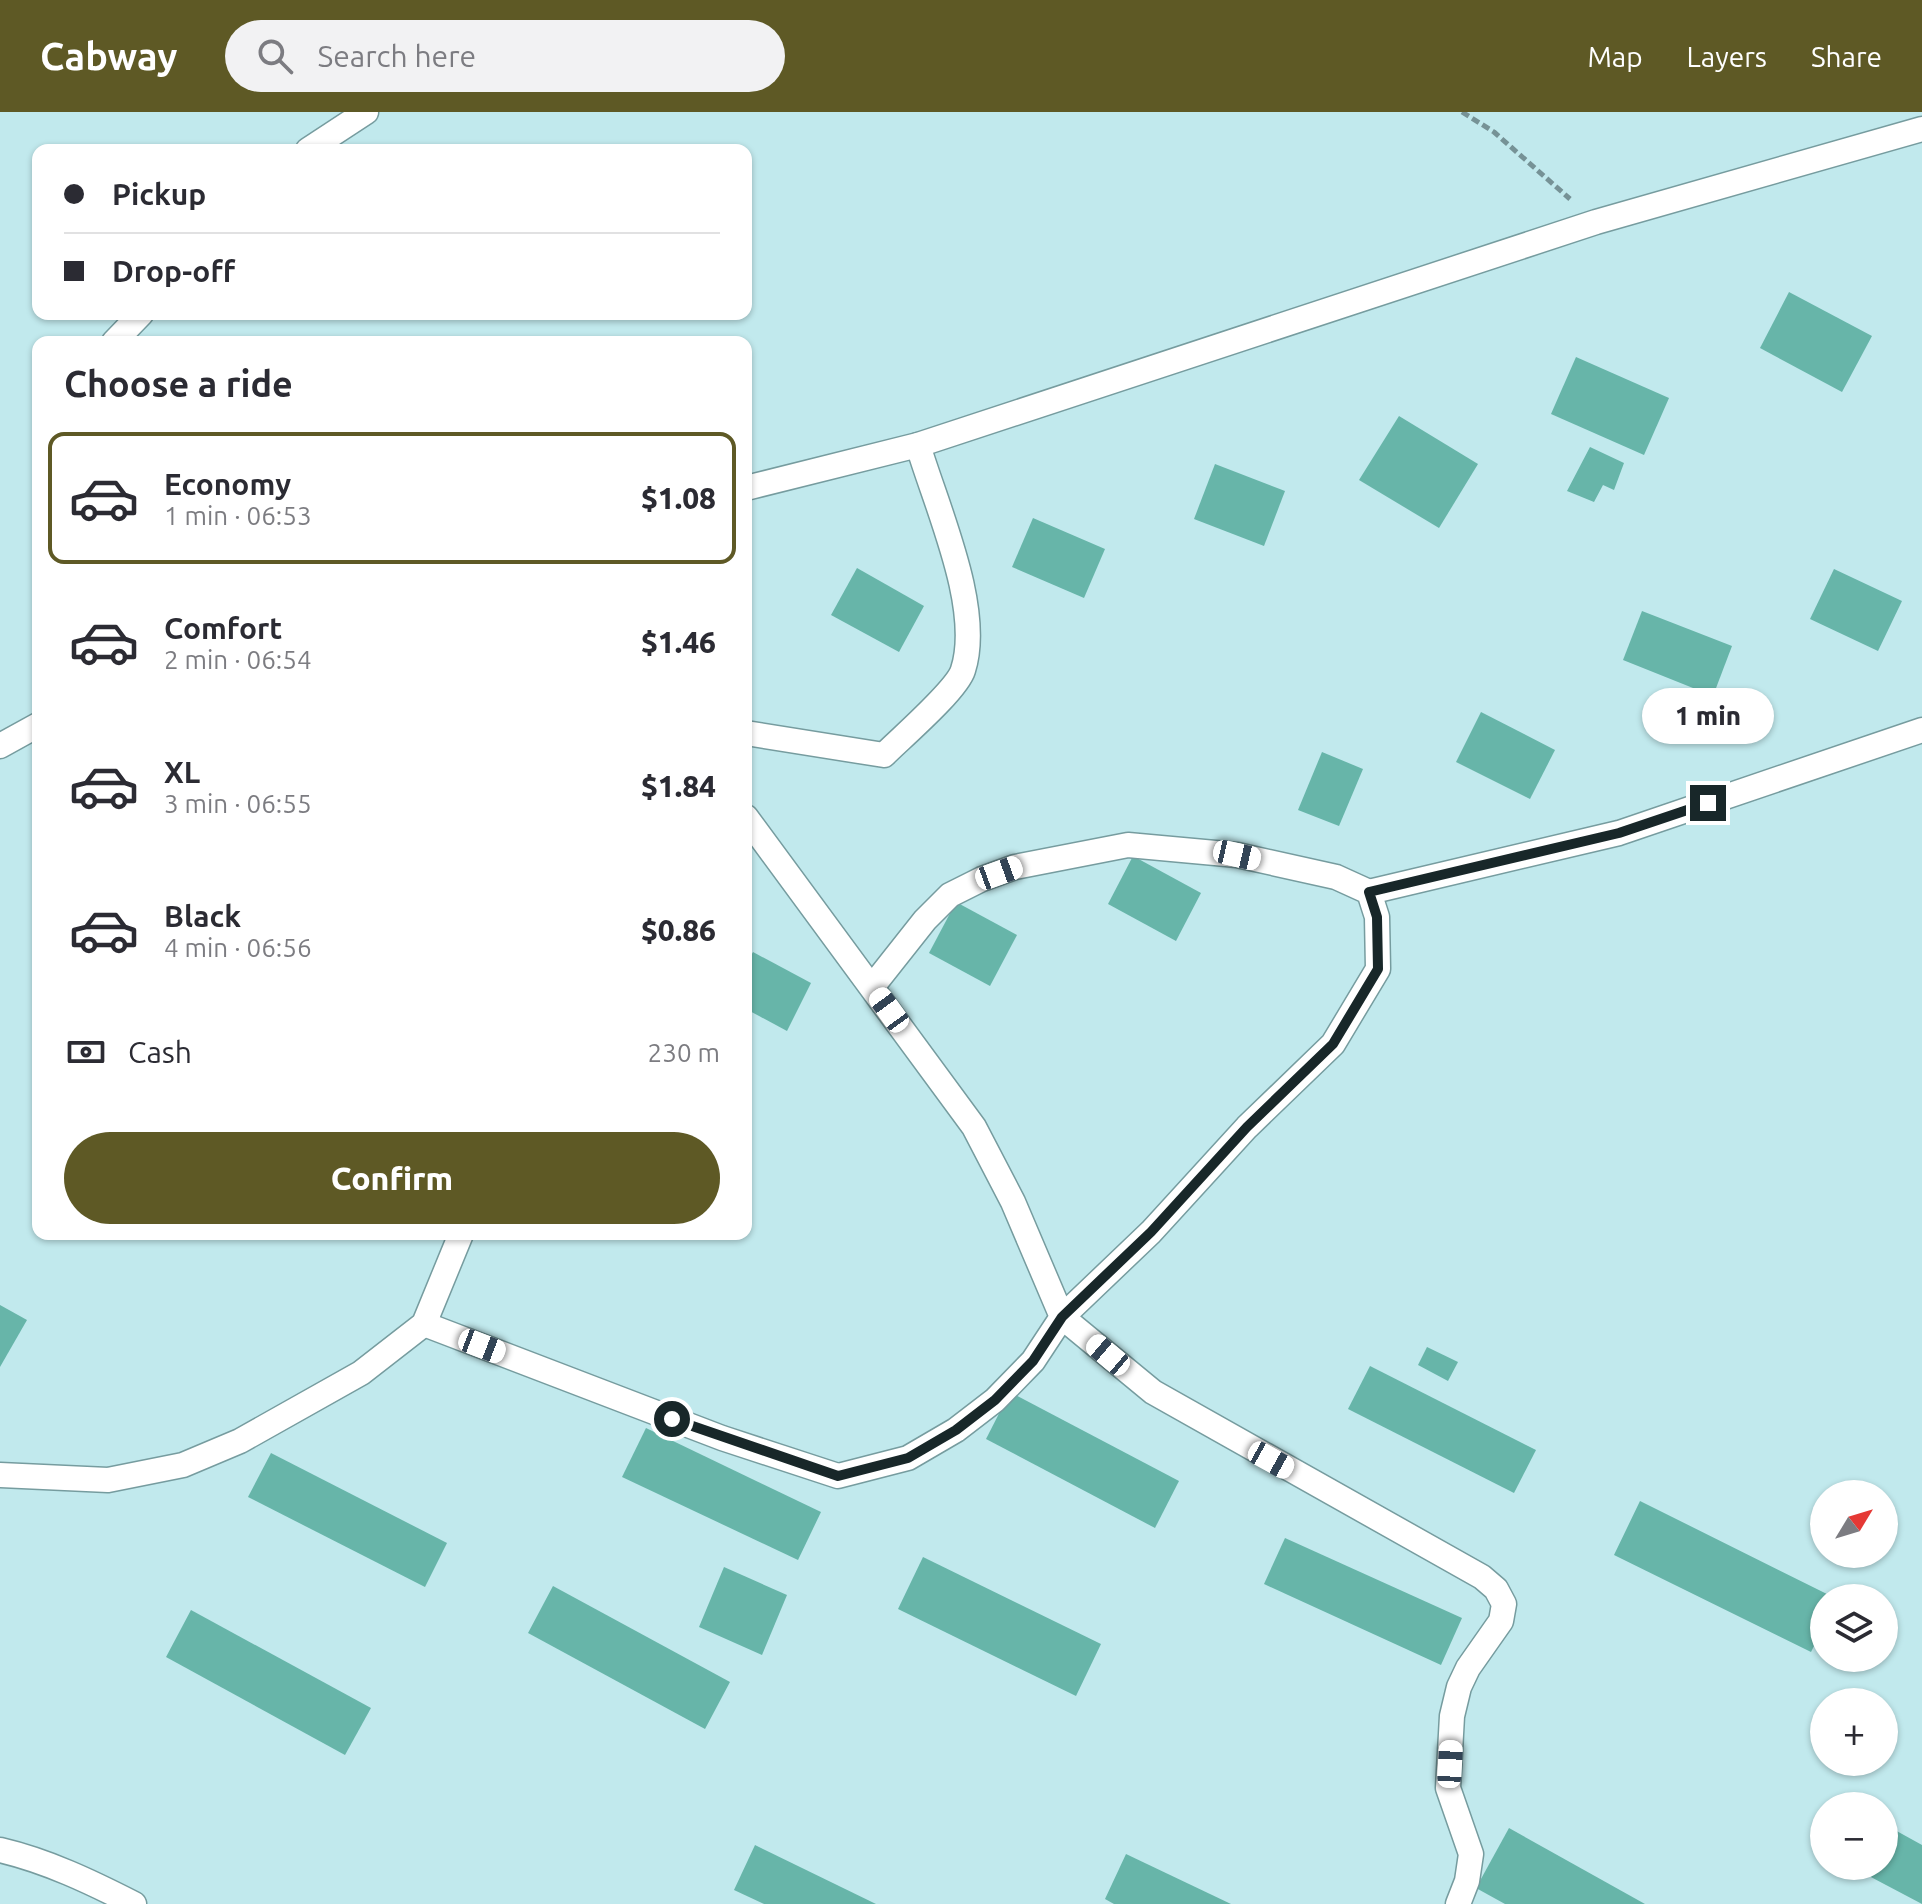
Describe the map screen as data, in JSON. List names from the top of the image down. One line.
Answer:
{"north":"top right","page":{"header":"Cabway","search":"Search here","nav":["Map","Layers","Share"],"banner":["Pickup","Drop-off"],"heading":"Choose a ride","list":[{"name":"Economy","note":"1 min · 06:53","value":"$1.08"},{"name":"Comfort","note":"2 min · 06:54","value":"$1.46"},{"name":"XL","note":"3 min · 06:55","value":"$1.84"},{"name":"Black","note":"4 min · 06:56","value":"$0.86"}],"bubble":"1 min","pay":["Cash","230 m"],"buttons":"Confirm","map_buttons":["+","−"]}}
